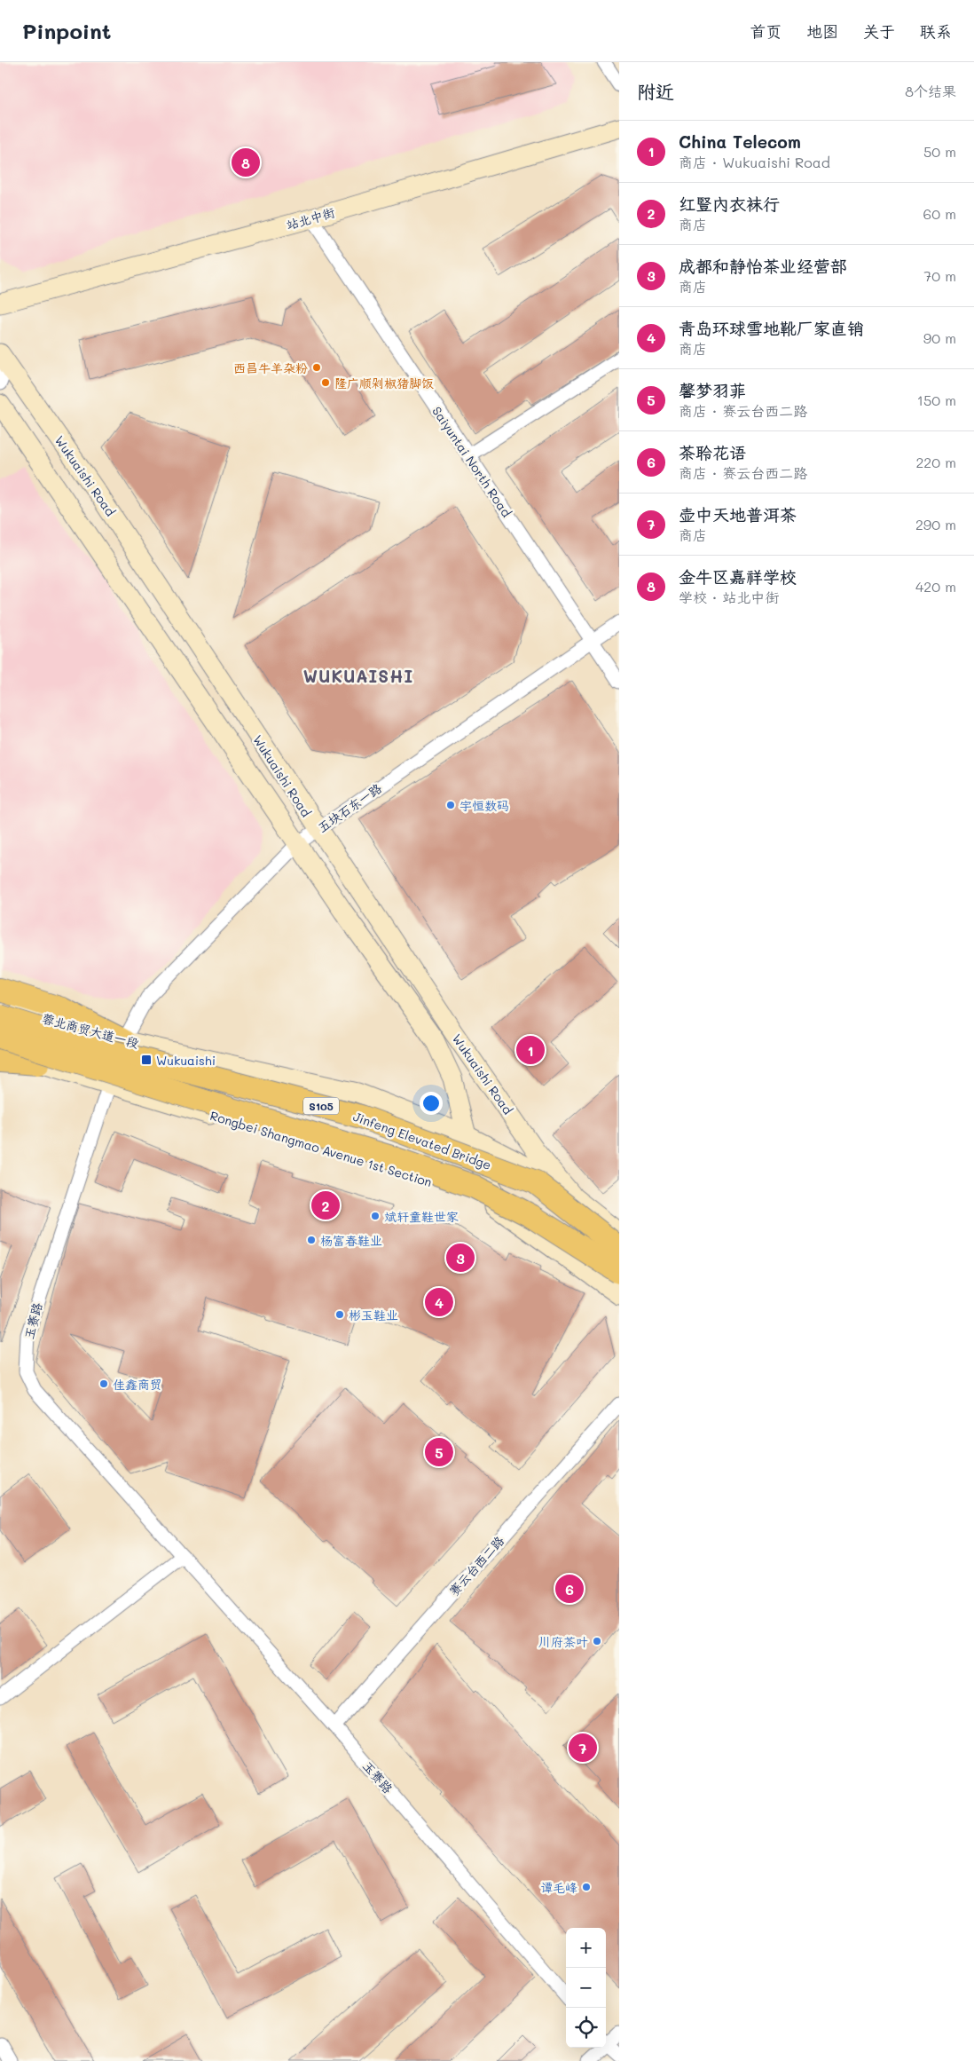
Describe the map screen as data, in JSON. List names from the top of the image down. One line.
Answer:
{"streets":{"highway":["S105","Jinfeng Elevated Bridge"],"main road":["站北中街","Wukuaishi Road","蓉北商贸大道一段","Rongbei Shangmao Avenue 1st Section"],"street":["Saiyuntai North Road","五块石东一路","玉赛路","赛云台西二路"]},"crossings":[["站北中街","Saiyuntai North Road"],["Saiyuntai North Road","五块石东一路"],["Wukuaishi Road","五块石东一路"],["Wukuaishi Road","蓉北商贸大道一段"],["Wukuaishi Road","Rongbei Shangmao Avenue 1st Section"],["五块石东一路","蓉北商贸大道一段"],["五块石东一路","玉赛路"],["蓉北商贸大道一段","玉赛路"],["Rongbei Shangmao Avenue 1st Section","玉赛路"],["玉赛路","赛云台西二路"]],"districts":["WUKUAISHI"],"places":{"other":["西昌牛羊杂粉","隆广顺剁椒猪脚饭","宇恒数码","斌轩童鞋世家","杨富春鞋业","彬玉鞋业","佳鑫商贸","川府茶叶","谭毛峰"],"transit":["Wukuaishi"]},"page":{"header":"Pinpoint","nav":["首页","地图","关于","联系"],"heading":["附近","8个结果"],"list":[{"mark":"1","name":"China Telecom","note":"商店 · Wukuaishi Road","value":"50 m"},{"mark":"2","name":"红豎内衣袜行","note":"商店","value":"60 m"},{"mark":"3","name":"成都和静怡茶业经营部","note":"商店","value":"70 m"},{"mark":"4","name":"青岛环球雪地靴厂家直销","note":"商店","value":"90 m"},{"mark":"5","name":"馨梦羽菲","note":"商店 · 赛云台西二路","value":"150 m"},{"mark":"6","name":"茶聆花语","note":"商店 · 赛云台西二路","value":"220 m"},{"mark":"7","name":"壶中天地普洱茶","note":"商店","value":"290 m"},{"mark":"8","name":"金牛区嘉祥学校","note":"学校 · 站北中街","value":"420 m"}],"pins":["8","1","2","3","4","5","6","7"],"map_buttons":["+","−"]}}
